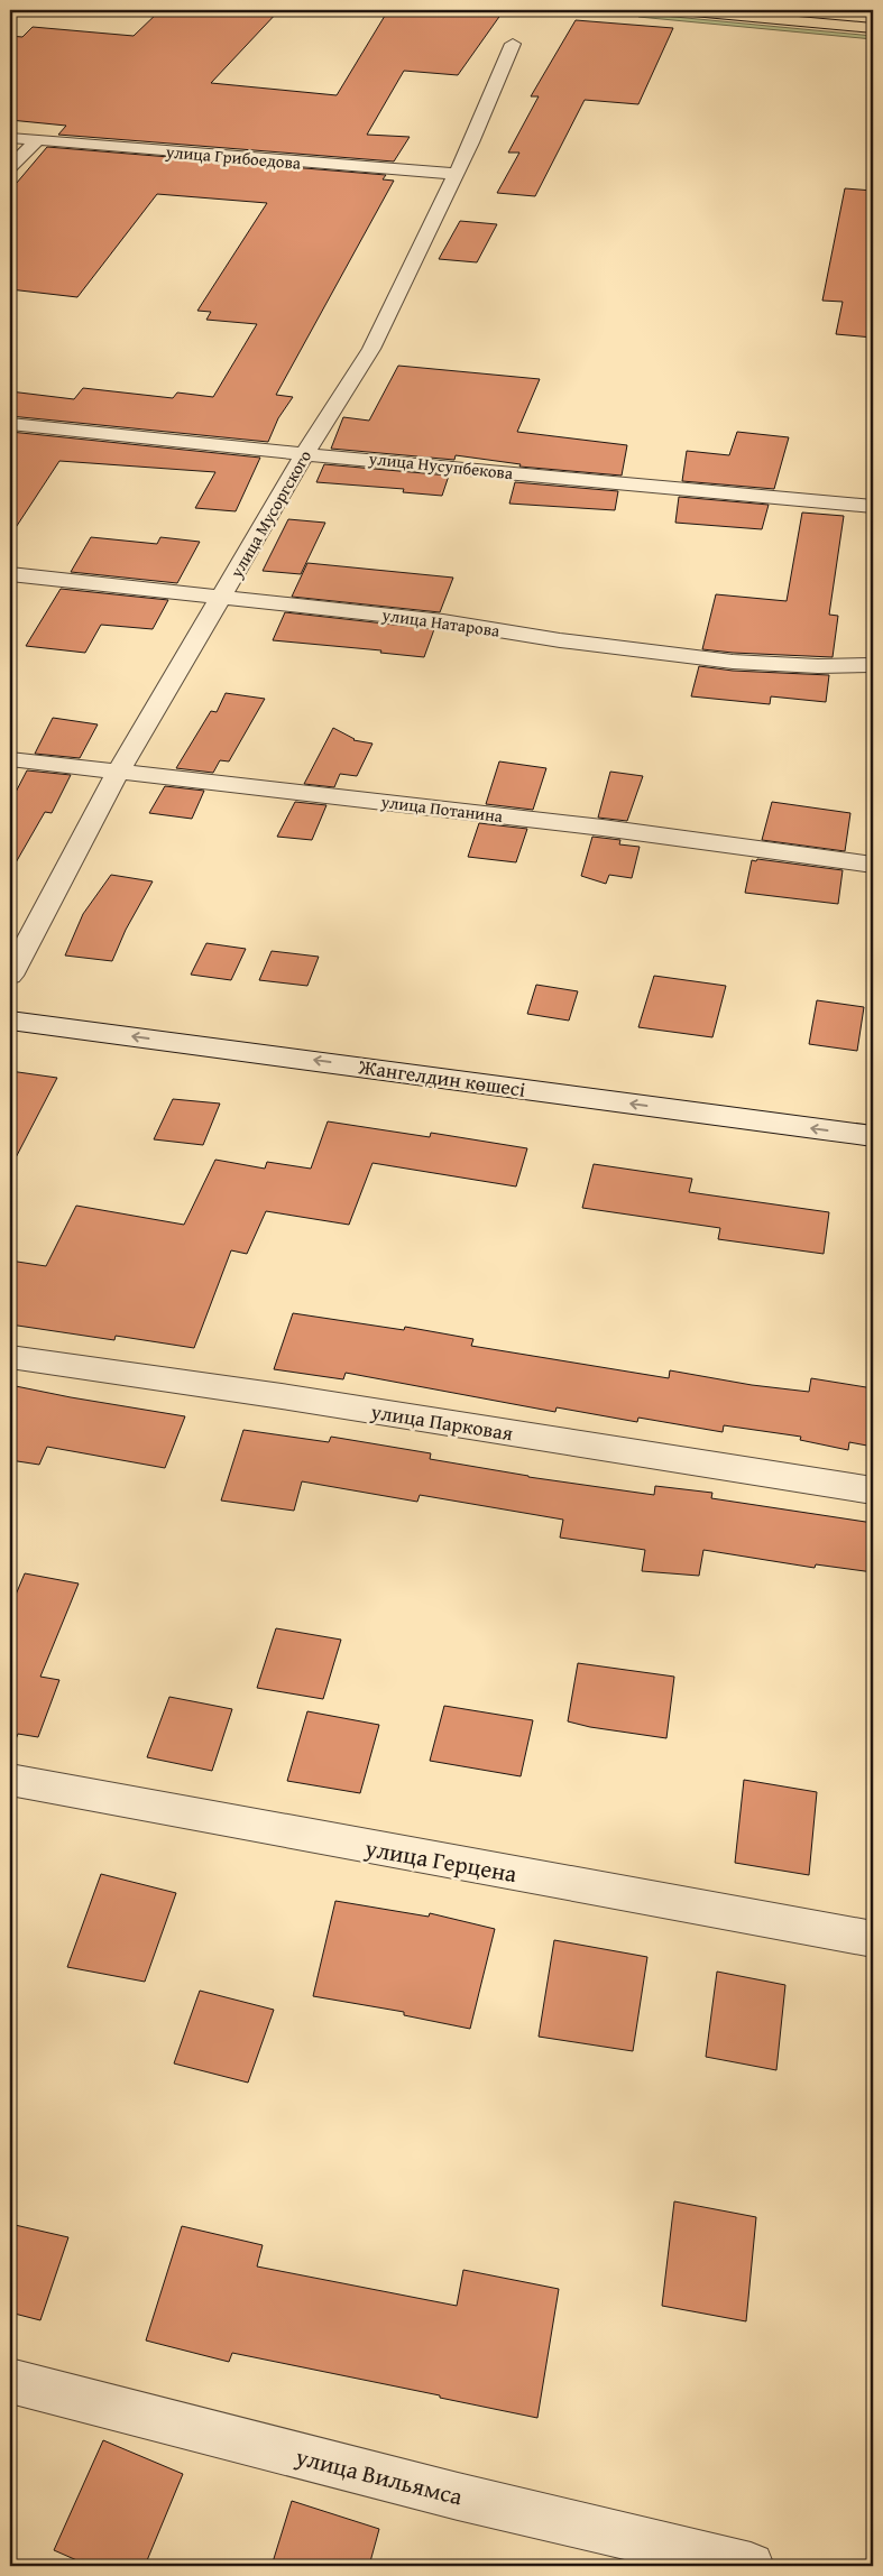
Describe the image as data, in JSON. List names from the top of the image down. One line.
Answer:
{"streets":{"street":["улица Грибоедова","улица Нусупбекова","улица Мусоргского","улица Натарова","улица Потанина","Жангелдин көшесі","улица Парковая","улица Герцена","улица Вильямса"]},"crossings":[["улица Грибоедова","улица Мусоргского"],["улица Нусупбекова","улица Мусоргского"],["улица Мусоргского","улица Натарова"],["улица Мусоргского","улица Потанина"]],"one_way":["Жангелдин көшесі"]}
